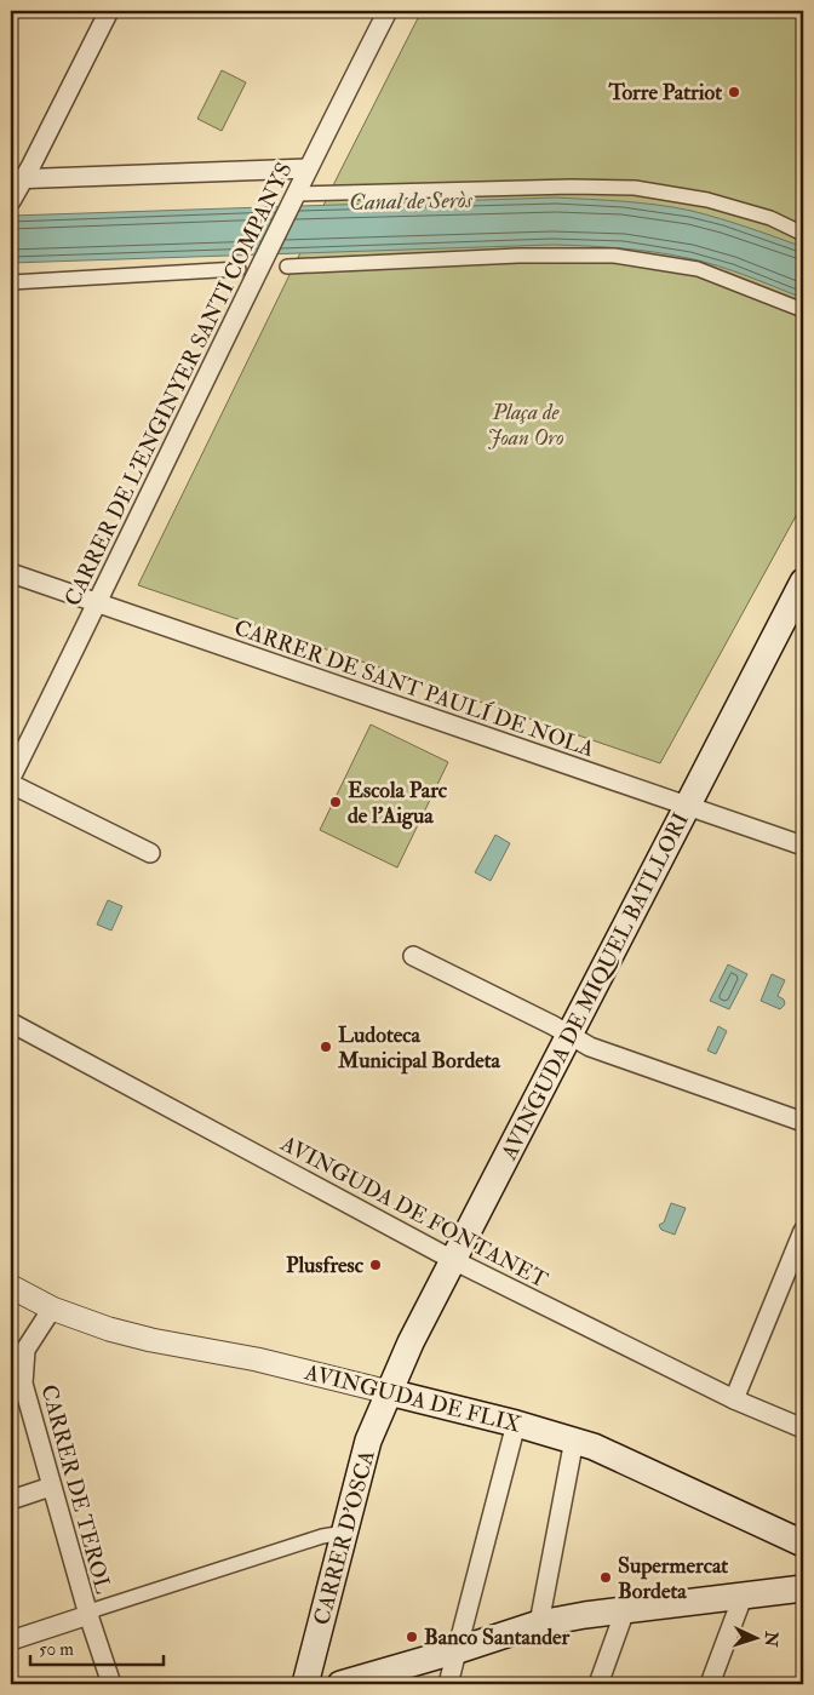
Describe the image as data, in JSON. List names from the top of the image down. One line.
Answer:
{"streets":{"main road":["AVINGUDA DE MIQUEL BATLLORI","AVINGUDA DE FLIX","CARRER D'OSCA"],"street":["CARRER DE L'ENGINYER SANTI COMPANYS","CARRER DE SANT PAULÍ DE NOLA","AVINGUDA DE FONTANET","CARRER DE TEROL"]},"crossings":[["CARRER DE L'ENGINYER SANTI COMPANYS","CARRER DE SANT PAULÍ DE NOLA"],["CARRER DE SANT PAULÍ DE NOLA","AVINGUDA DE MIQUEL BATLLORI"],["AVINGUDA DE MIQUEL BATLLORI","AVINGUDA DE FONTANET"],["AVINGUDA DE MIQUEL BATLLORI","AVINGUDA DE FLIX"],["AVINGUDA DE MIQUEL BATLLORI","CARRER D'OSCA"],["AVINGUDA DE FLIX","CARRER DE TEROL"],["AVINGUDA DE FLIX","CARRER D'OSCA"]],"water":["Canal de Seròs"],"parks":["Plaça de Joan Oro"],"places":["Torre Patriot","Escola Parc de l'Aigua","Ludoteca Municipal Bordeta","Plusfresc","Supermercat Bordeta","Banco Santander"],"scale_bar":"50 m","north":"right"}
